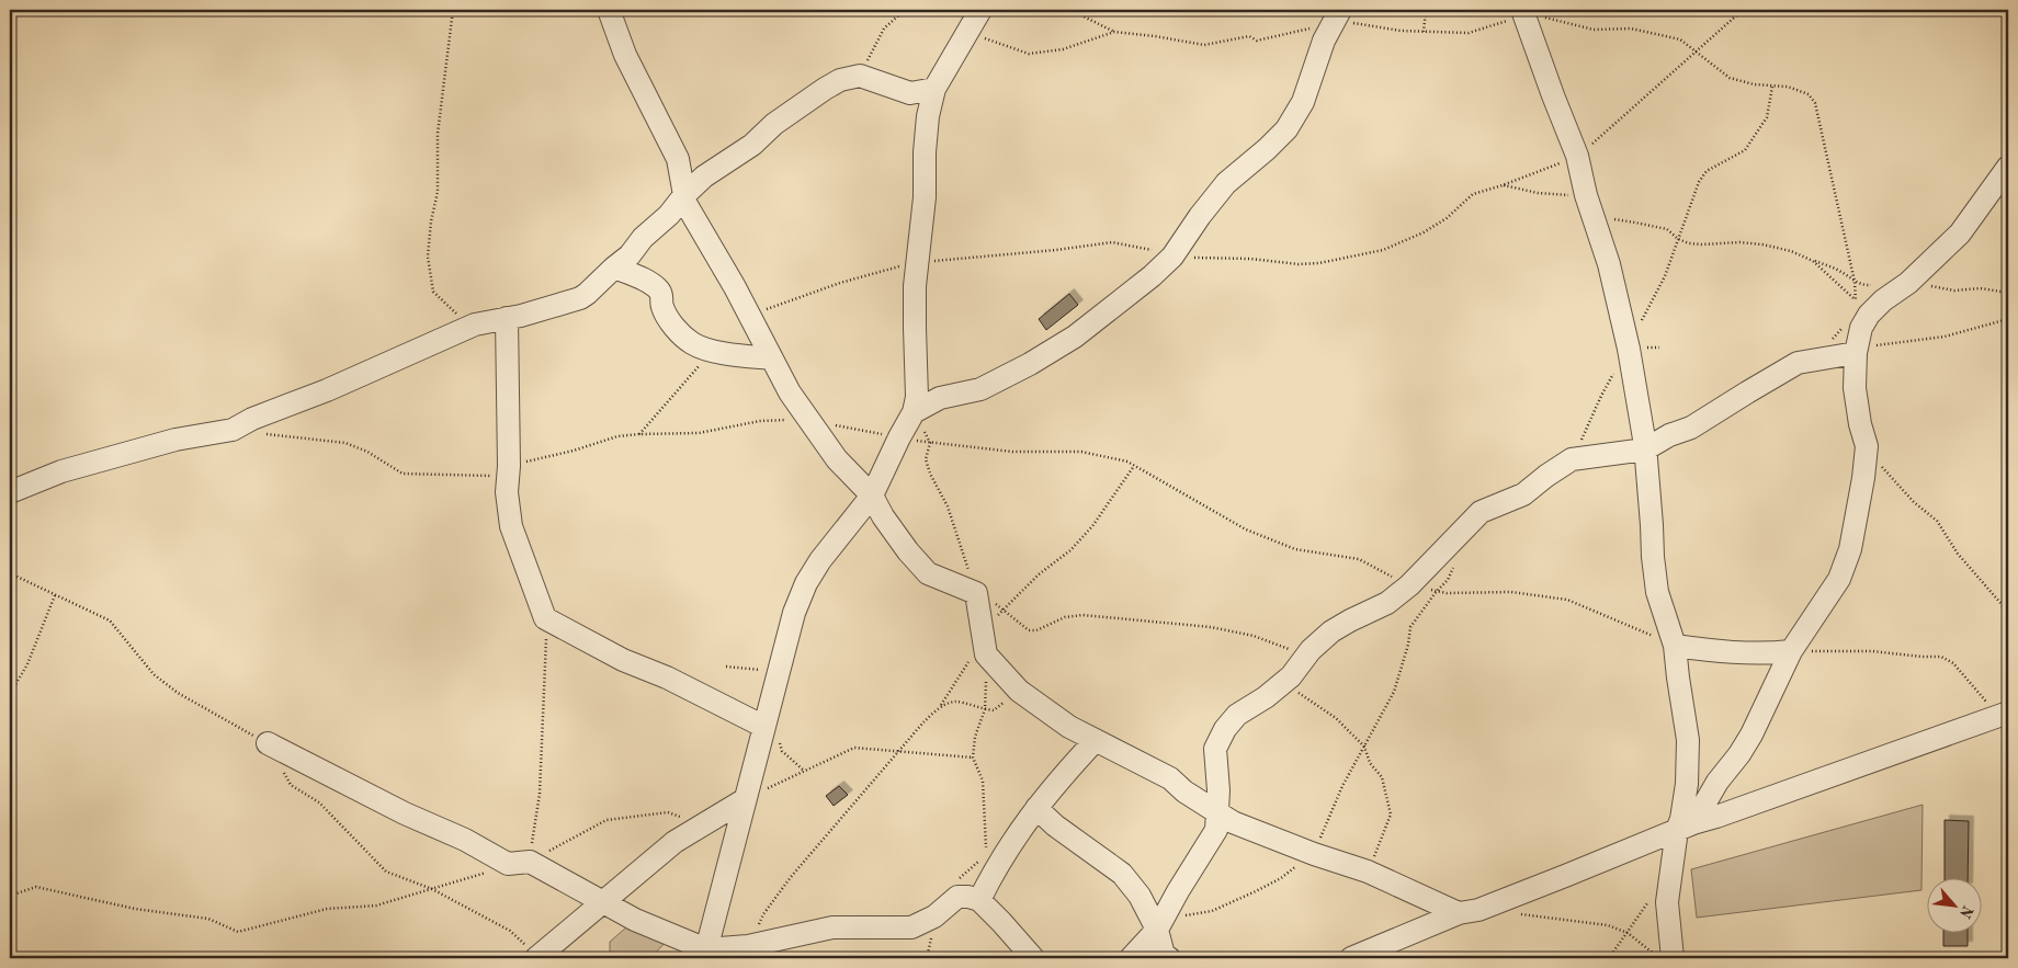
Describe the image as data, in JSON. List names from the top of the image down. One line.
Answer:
{"north":"bottom right"}
